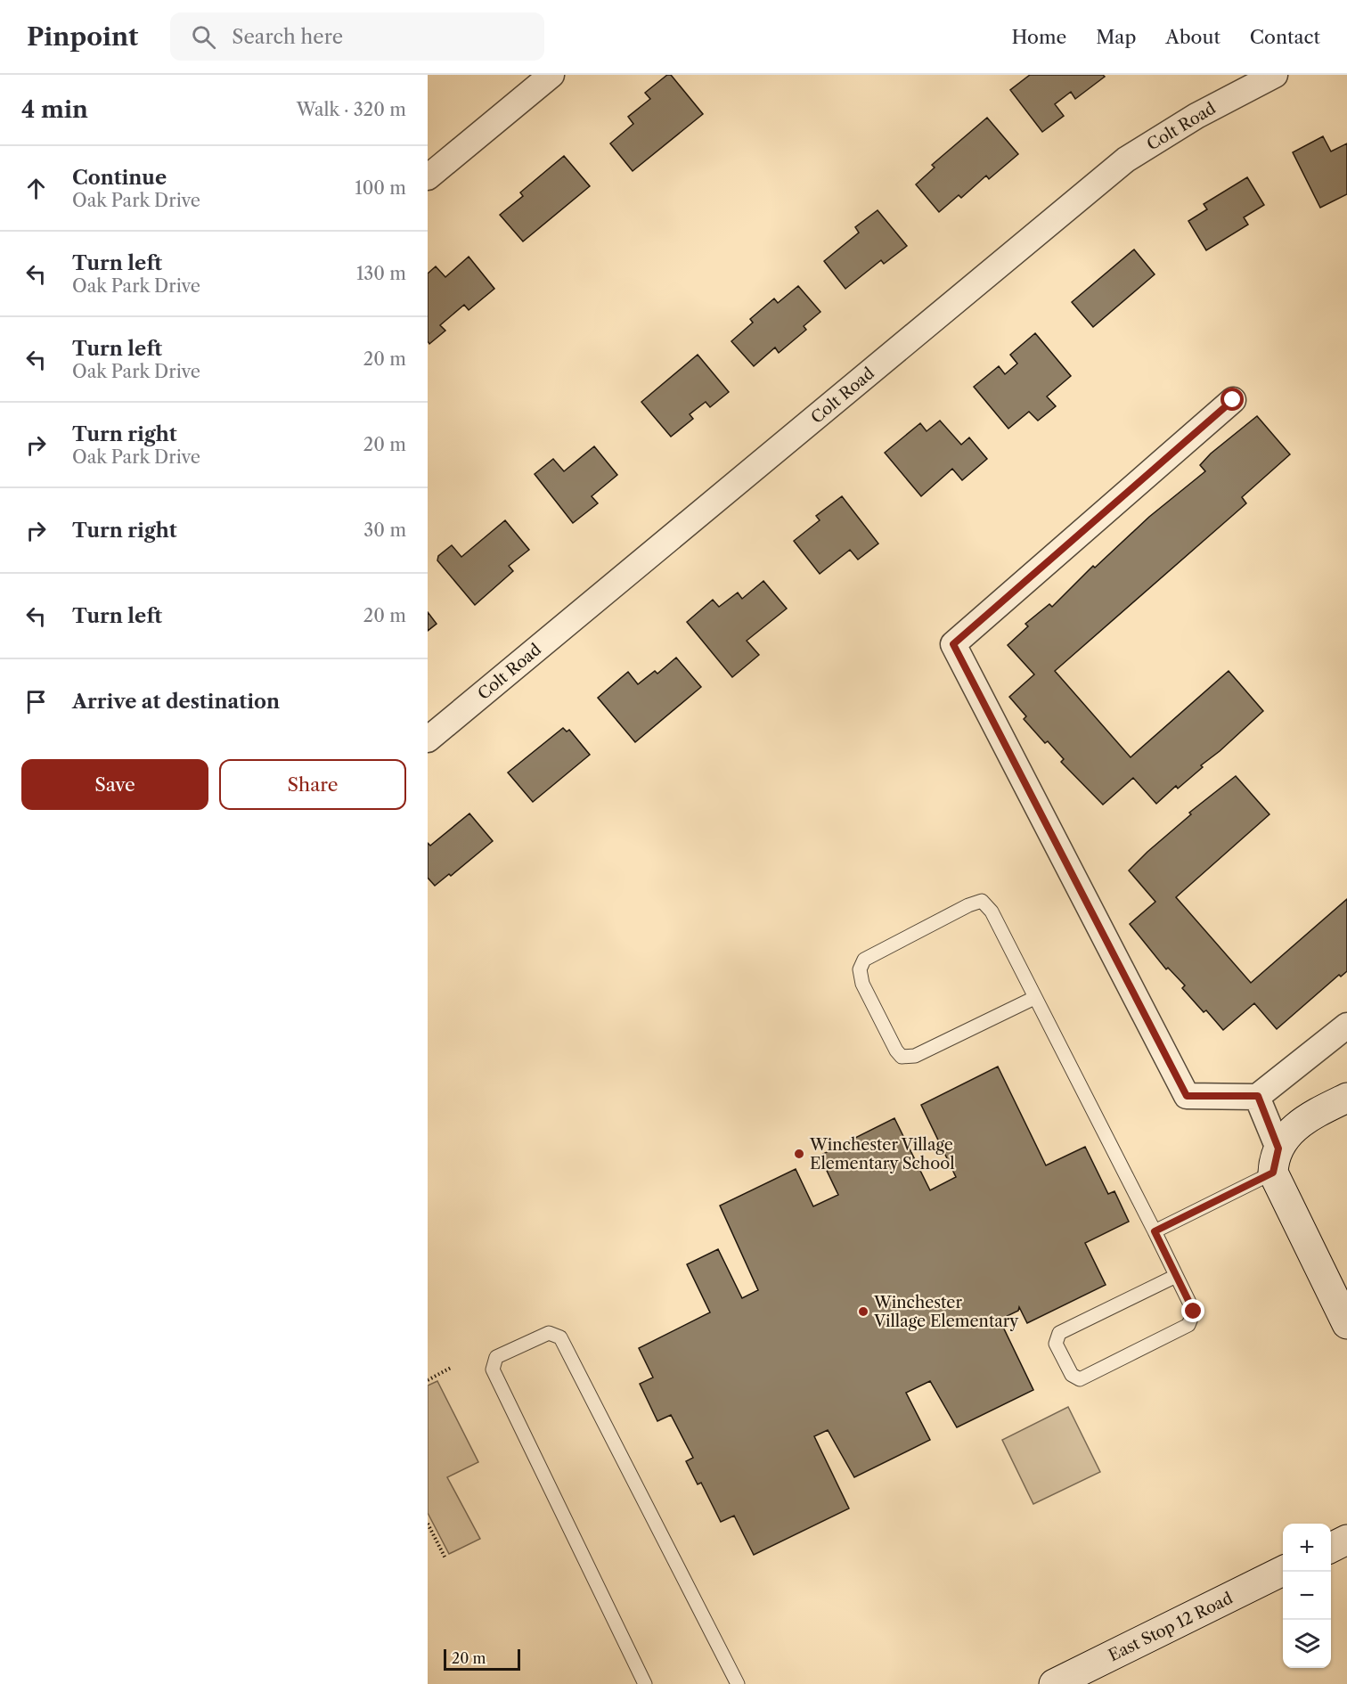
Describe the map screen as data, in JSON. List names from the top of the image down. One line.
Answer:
{"streets":{"street":["Colt Road","East Stop 12 Road"]},"places":["Winchester Village Elementary School","Winchester Village Elementary"],"scale_bar":"20 m","page":{"header":"Pinpoint","search":"Search here","nav":["Home","Map","About","Contact"],"heading":["4 min","Walk · 320 m"],"list":[["Continue","Oak Park Drive","100 m"],["Turn left","Oak Park Drive","130 m"],["Turn left","Oak Park Drive","20 m"],["Turn right","Oak Park Drive","20 m"],["Turn right","30 m"],["Turn left","20 m"],"Arrive at destination"],"buttons":["Save","Share"],"map_buttons":["+","−"],"scale":"20 m"}}
